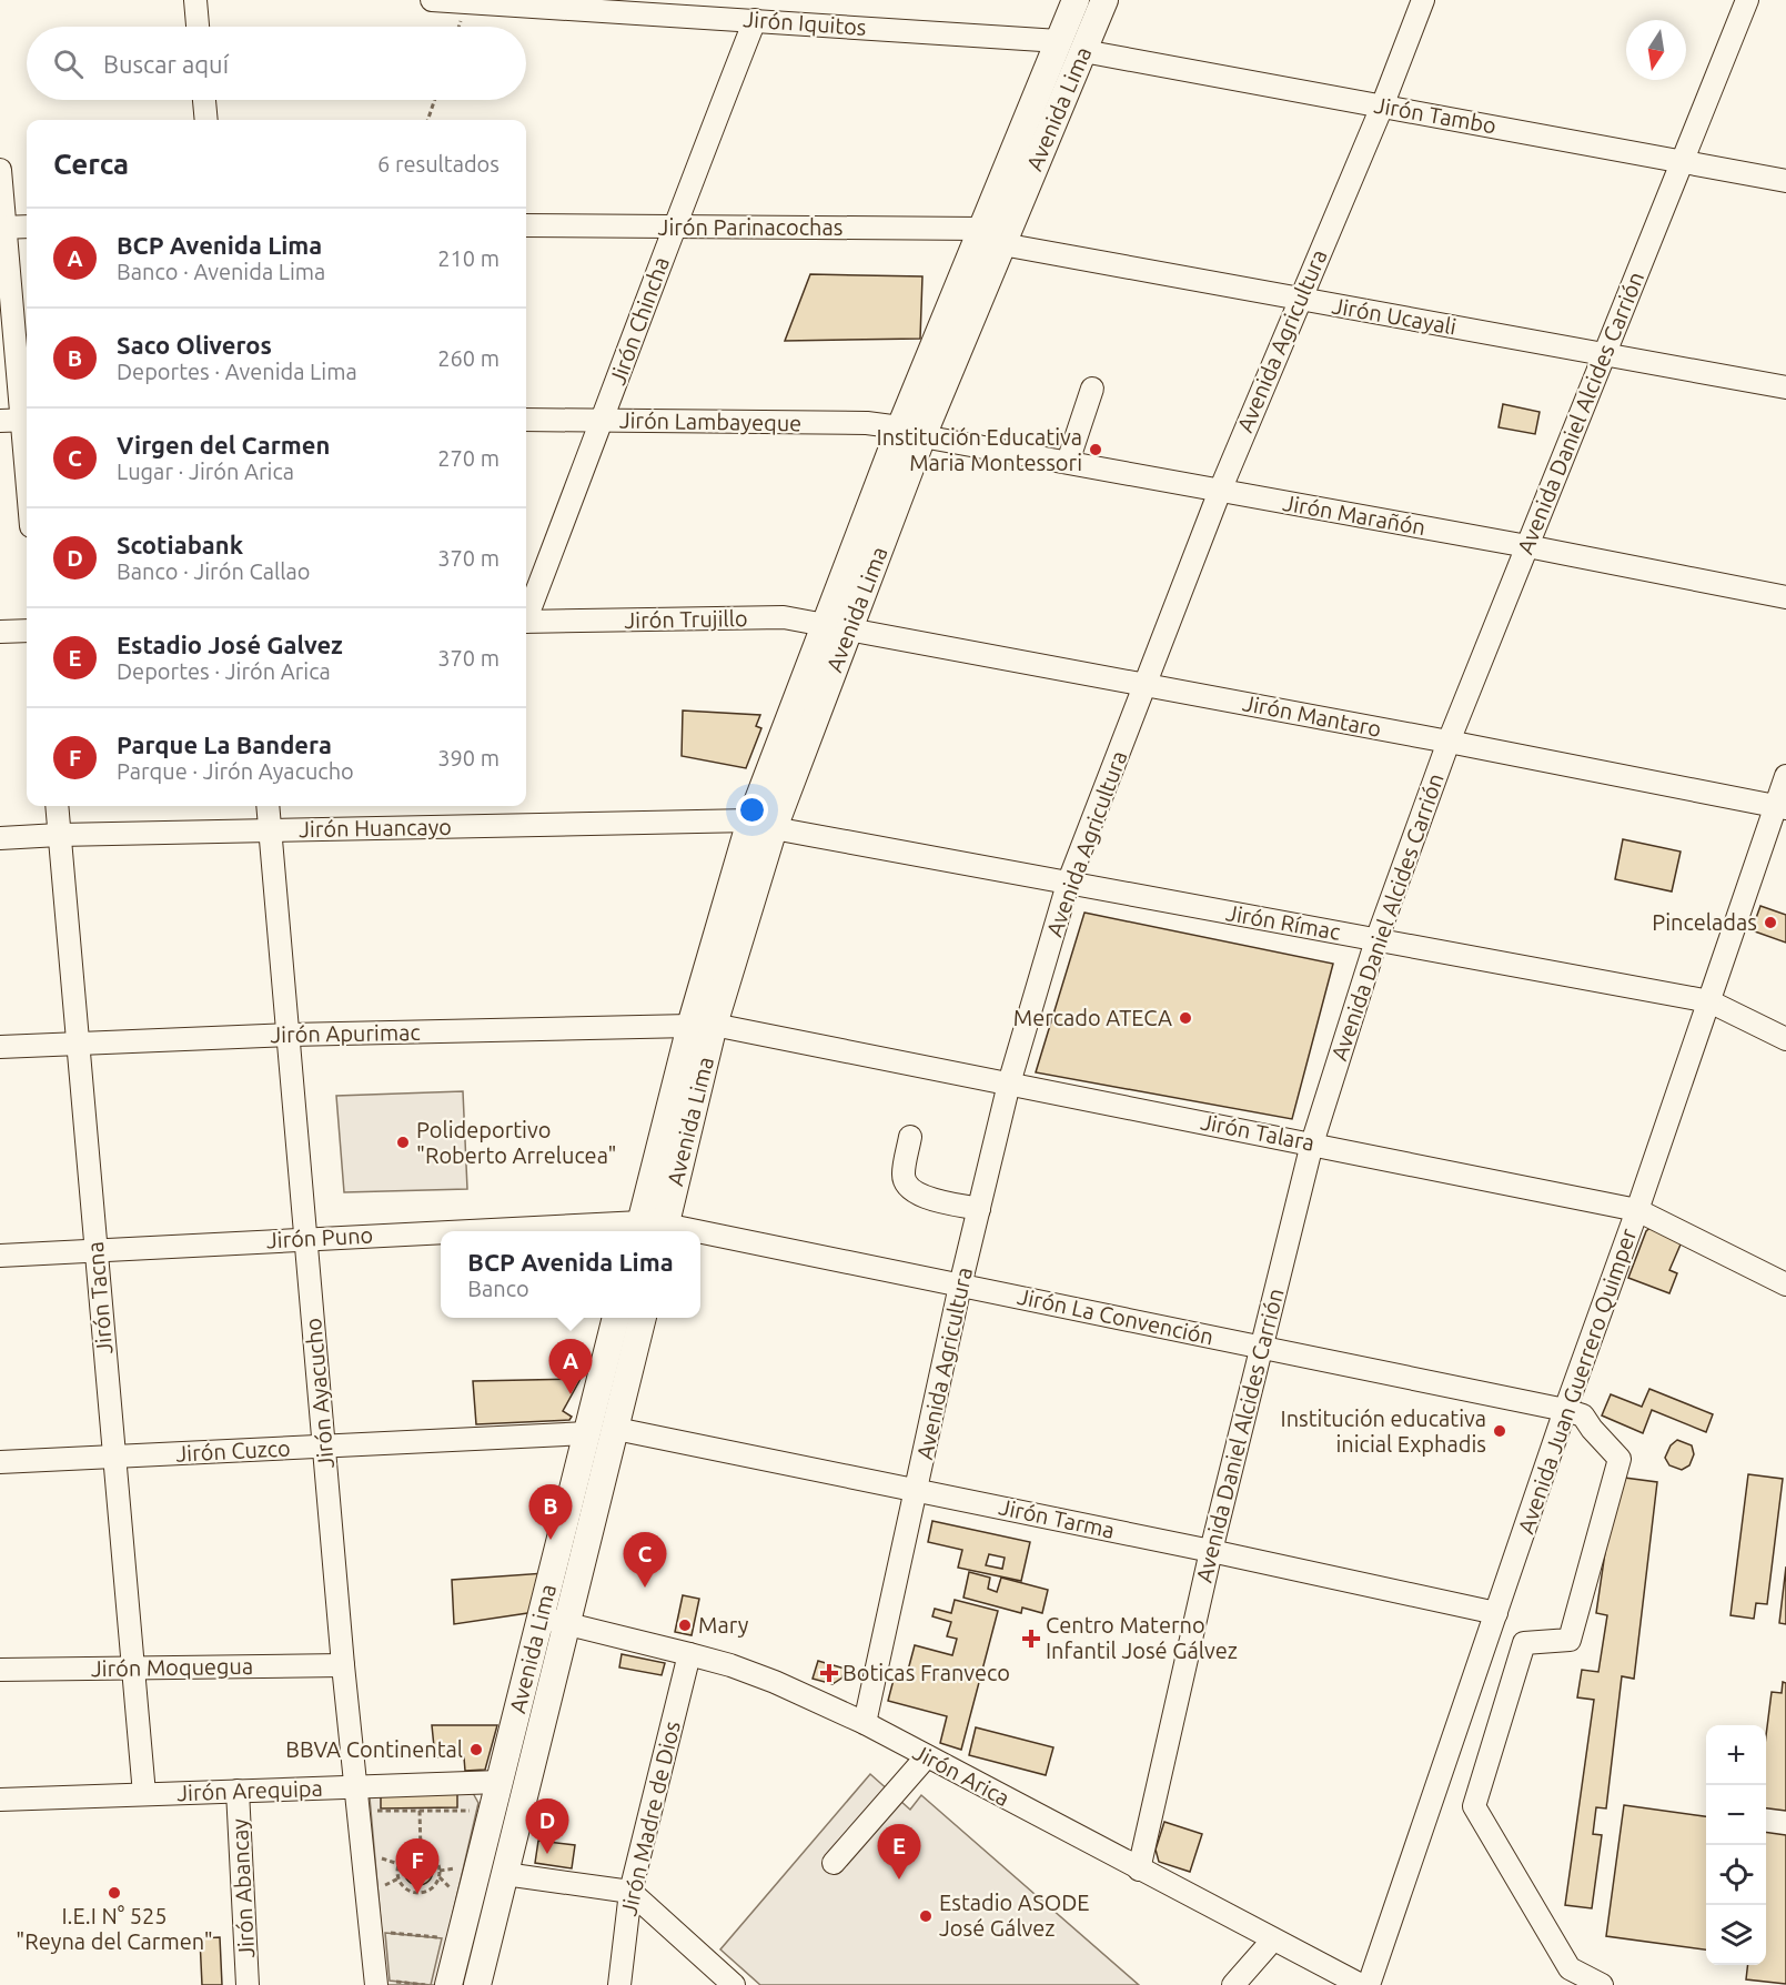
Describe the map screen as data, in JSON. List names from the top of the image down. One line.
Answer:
{"streets":{"main road":["Avenida Lima"],"street":["Jirón Iquitos","Jirón Tambo","Jirón Parinacochas","Jirón Ucayali","Jirón Chincha","Avenida Agricultura","Avenida Daniel Alcides Carrión","Jirón Lambayeque","Jirón Marañón","Jirón Trujillo","Jirón Mantaro","Jirón Huancayo","Jirón Rímac","Jirón Apurimac","Jirón Talara","Jirón Puno","Jirón Tacna","Jirón La Convención","Avenida Juan Guerrero Quimper","Jirón Ayacucho","Jirón Cuzco","Jirón Tarma","Jirón Moquegua","Jirón Arica","Jirón Arequipa","Jirón Madre de Dios","Jirón Abancay"]},"crossings":[["Jirón Iquitos","Avenida Lima"],["Jirón Iquitos","Jirón Chincha"],["Avenida Lima","Jirón Tambo"],["Avenida Lima","Jirón Parinacochas"],["Avenida Lima","Jirón Ucayali"],["Avenida Lima","Jirón Lambayeque"],["Avenida Lima","Jirón Marañón"],["Avenida Lima","Jirón Trujillo"],["Avenida Lima","Jirón Mantaro"],["Avenida Lima","Jirón Huancayo"],["Avenida Lima","Jirón Rímac"],["Avenida Lima","Jirón Apurimac"],["Avenida Lima","Jirón Talara"],["Avenida Lima","Jirón Puno"],["Avenida Lima","Jirón Cuzco"],["Avenida Lima","Jirón Tarma"],["Avenida Lima","Jirón Arica"],["Avenida Lima","Jirón Arequipa"],["Jirón Tambo","Avenida Agricultura"],["Jirón Tambo","Avenida Daniel Alcides Carrión"],["Jirón Parinacochas","Jirón Chincha"],["Jirón Ucayali","Avenida Agricultura"],["Jirón Ucayali","Avenida Daniel Alcides Carrión"],["Jirón Chincha","Jirón Lambayeque"],["Avenida Agricultura","Jirón Marañón"],["Avenida Agricultura","Jirón Mantaro"],["Avenida Agricultura","Jirón Rímac"],["Avenida Agricultura","Jirón Talara"],["Avenida Agricultura","Jirón La Convención"],["Avenida Agricultura","Jirón Tarma"],["Avenida Agricultura","Jirón Arica"],["Avenida Daniel Alcides Carrión","Jirón Marañón"],["Avenida Daniel Alcides Carrión","Jirón Mantaro"],["Avenida Daniel Alcides Carrión","Jirón Rímac"],["Avenida Daniel Alcides Carrión","Jirón Talara"],["Avenida Daniel Alcides Carrión","Jirón La Convención"],["Avenida Daniel Alcides Carrión","Jirón Tarma"],["Avenida Daniel Alcides Carrión","Jirón Arica"],["Jirón Lambayeque","Jirón Marañón"],["Jirón Trujillo","Jirón Mantaro"],["Jirón Mantaro","Avenida Juan Guerrero Quimper"],["Jirón Huancayo","Jirón Rímac"],["Jirón Huancayo","Jirón Tacna"],["Jirón Huancayo","Jirón Ayacucho"],["Jirón Rímac","Avenida Juan Guerrero Quimper"],["Jirón Apurimac","Jirón Talara"],["Jirón Apurimac","Jirón Tacna"],["Jirón Apurimac","Jirón Ayacucho"],["Jirón Talara","Avenida Juan Guerrero Quimper"],["Jirón Puno","Jirón Tacna"],["Jirón Puno","Jirón Ayacucho"],["Jirón Tacna","Jirón Cuzco"],["Jirón Tacna","Jirón Moquegua"],["Jirón Tacna","Jirón Arequipa"],["Jirón La Convención","Avenida Juan Guerrero Quimper"],["Avenida Juan Guerrero Quimper","Jirón Tarma"],["Jirón Ayacucho","Jirón Cuzco"],["Jirón Ayacucho","Jirón Moquegua"],["Jirón Ayacucho","Jirón Arequipa"],["Jirón Arica","Jirón Madre de Dios"],["Jirón Arequipa","Jirón Abancay"]],"places":{"other":["Institución Educativa Maria Montessori","Pinceladas","Mercado ATECA","Polideportivo \"Roberto Arrelucea\"","Institución educativa inicial Exphadis","Mary","BBVA Continental","I.E.I N° 525 \"Reyna del Carmen\"","Estadio ASODE José Gálvez"],"health":["Centro Materno Infantil José Gálvez","Boticas Franveco"]},"north":"bottom","page":{"search":"Buscar aquí","heading":["Cerca","6 resultados"],"list":[{"mark":"A","name":"BCP Avenida Lima","note":"Banco · Avenida Lima","value":"210 m"},{"mark":"B","name":"Saco Oliveros","note":"Deportes · Avenida Lima","value":"260 m"},{"mark":"C","name":"Virgen del Carmen","note":"Lugar · Jirón Arica","value":"270 m"},{"mark":"D","name":"Scotiabank","note":"Banco · Jirón Callao","value":"370 m"},{"mark":"E","name":"Estadio José Galvez","note":"Deportes · Jirón Arica","value":"370 m"},{"mark":"F","name":"Parque La Bandera","note":"Parque · Jirón Ayacucho","value":"390 m"}],"popup":["BCP Avenida Lima","Banco"],"pins":["A","B","C","D","E","F"],"map_buttons":["+","−"]}}
